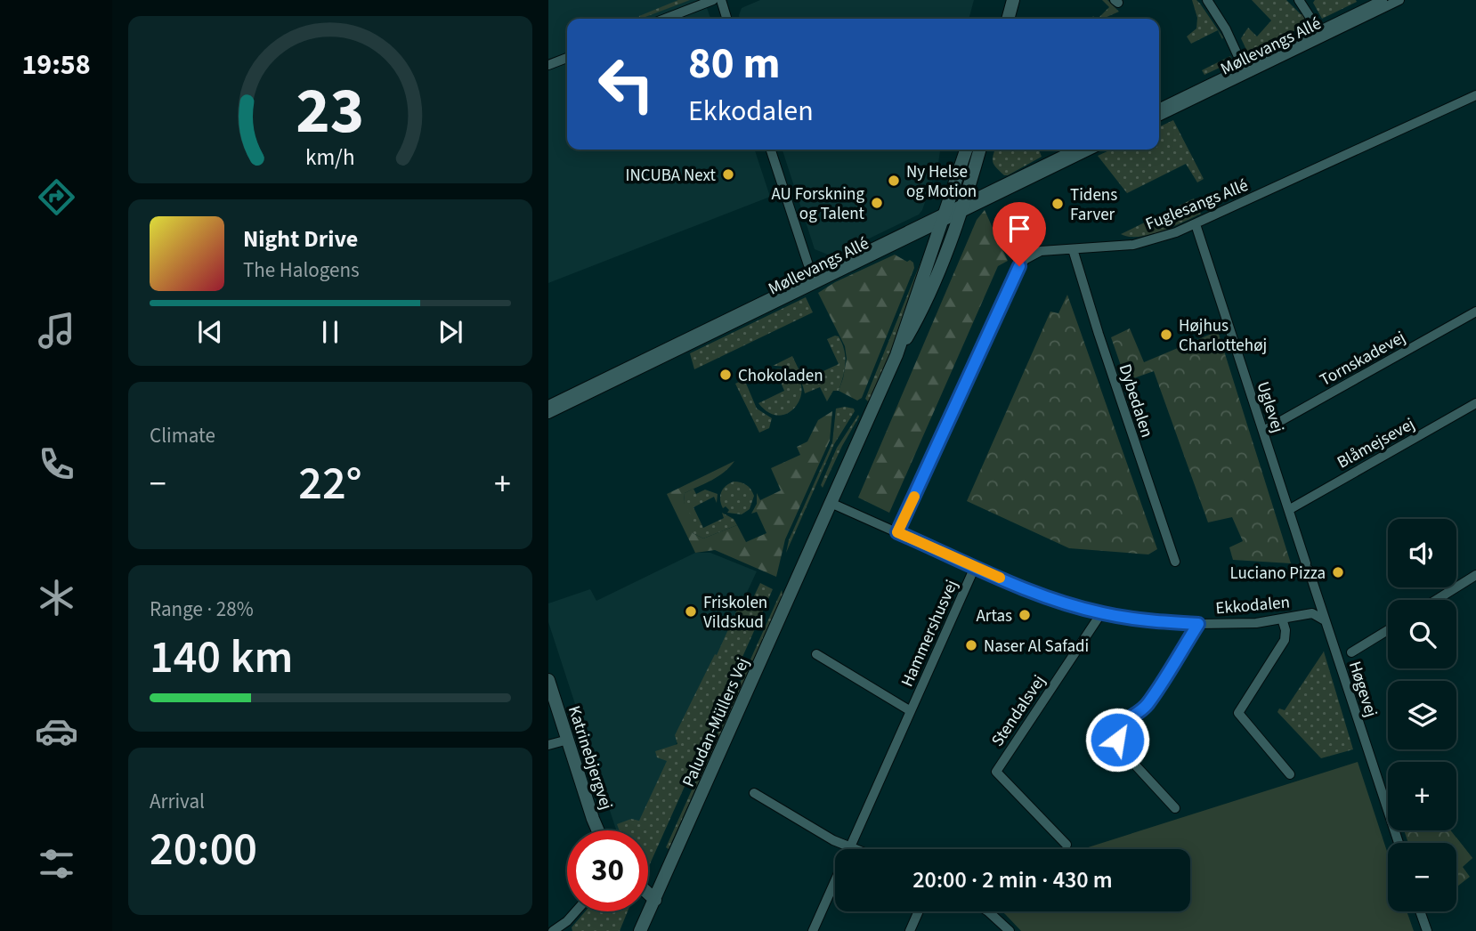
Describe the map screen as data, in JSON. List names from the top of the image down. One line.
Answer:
{"streets":{"street":["Møllevangs Allé","Fuglesangs Allé","Tornskadevej","Dybedalen","Uglevej","Blåmejsevej","Ekkodalen","Hammershusvej","Høgevej","Stendalsvej","Paludan-Müllers Vej","Katrinebjergvej"]},"crossings":[["Møllevangs Allé","Paludan-Müllers Vej"],["Fuglesangs Allé","Dybedalen"],["Fuglesangs Allé","Uglevej"],["Fuglesangs Allé","Ekkodalen"],["Tornskadevej","Uglevej"],["Uglevej","Blåmejsevej"],["Uglevej","Høgevej"],["Ekkodalen","Hammershusvej"],["Ekkodalen","Høgevej"],["Ekkodalen","Stendalsvej"],["Ekkodalen","Paludan-Müllers Vej"]],"places":["INCUBA Next","Ny Helse og Motion","AU Forskning og Talent","Tidens Farver","Højhus Charlottehøj","Chokoladen","Luciano Pizza","Friskolen Vildskud","Artas","Naser Al Safadi"],"page":{"tabs":"19:58","turn":["80 m","Ekkodalen"],"song":["Night Drive","The Halogens"],"tile":["Climate",["Range · 28%","140 km"],["Arrival","20:00"]],"heat":["−","22°","+"],"map_buttons":["+","−"],"limit":"30","trip":"20:00 · 2 min · 430 m","gauge":["23","km/h"]}}
